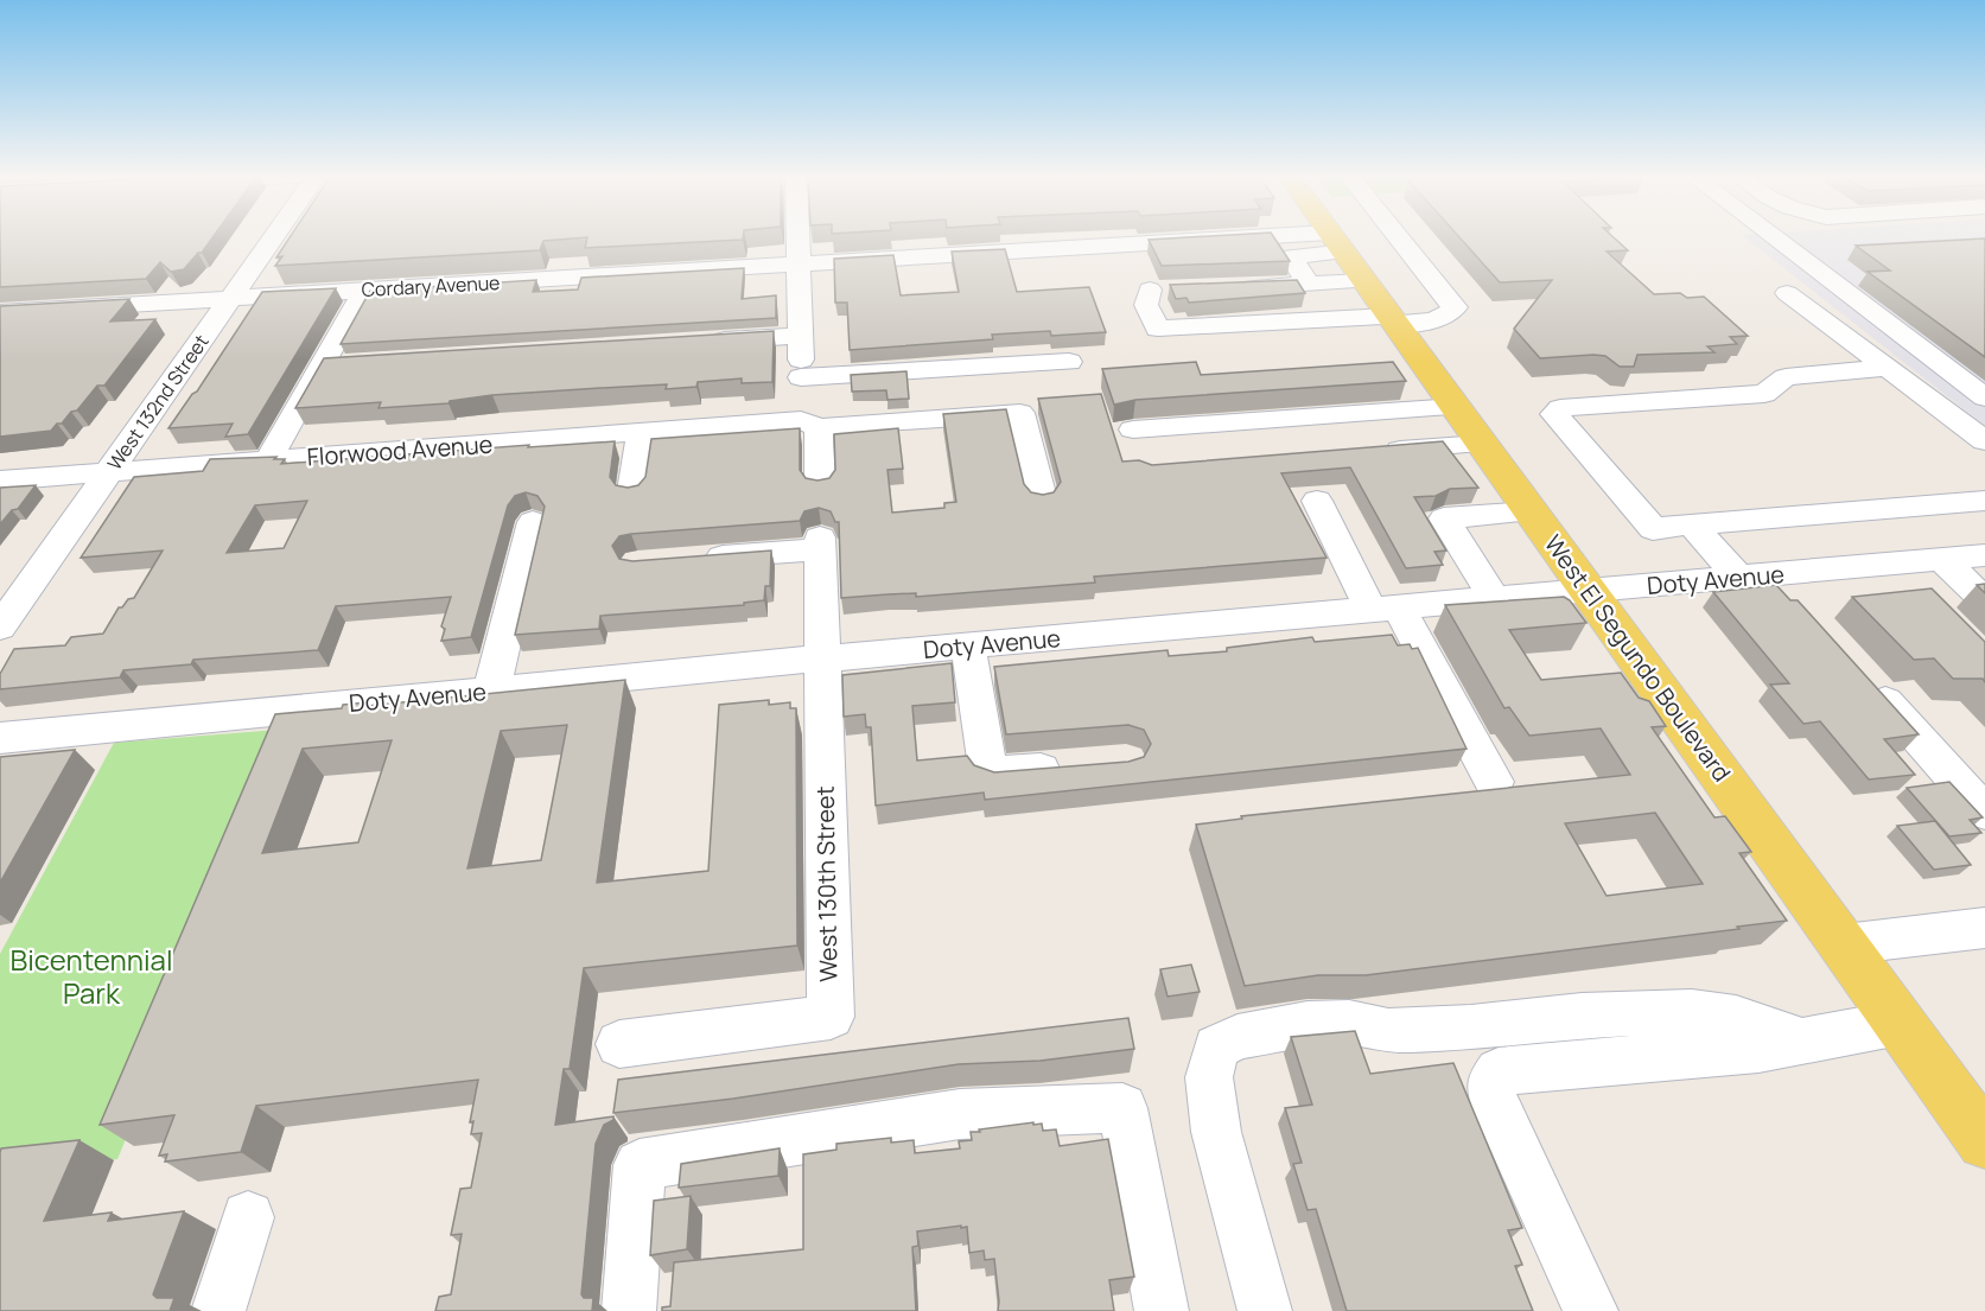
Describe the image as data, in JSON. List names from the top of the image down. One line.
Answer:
{"streets":{"main road":["West El Segundo Boulevard"],"street":["Cordary Avenue","West 132nd Street","Florwood Avenue","Doty Avenue","West 130th Street"]},"crossings":[["Cordary Avenue","West 132nd Street"],["Cordary Avenue","West El Segundo Boulevard"],["West 132nd Street","Florwood Avenue"],["Doty Avenue","West El Segundo Boulevard"],["Doty Avenue","West 130th Street"]],"parks":["Bicentennial Park"]}
